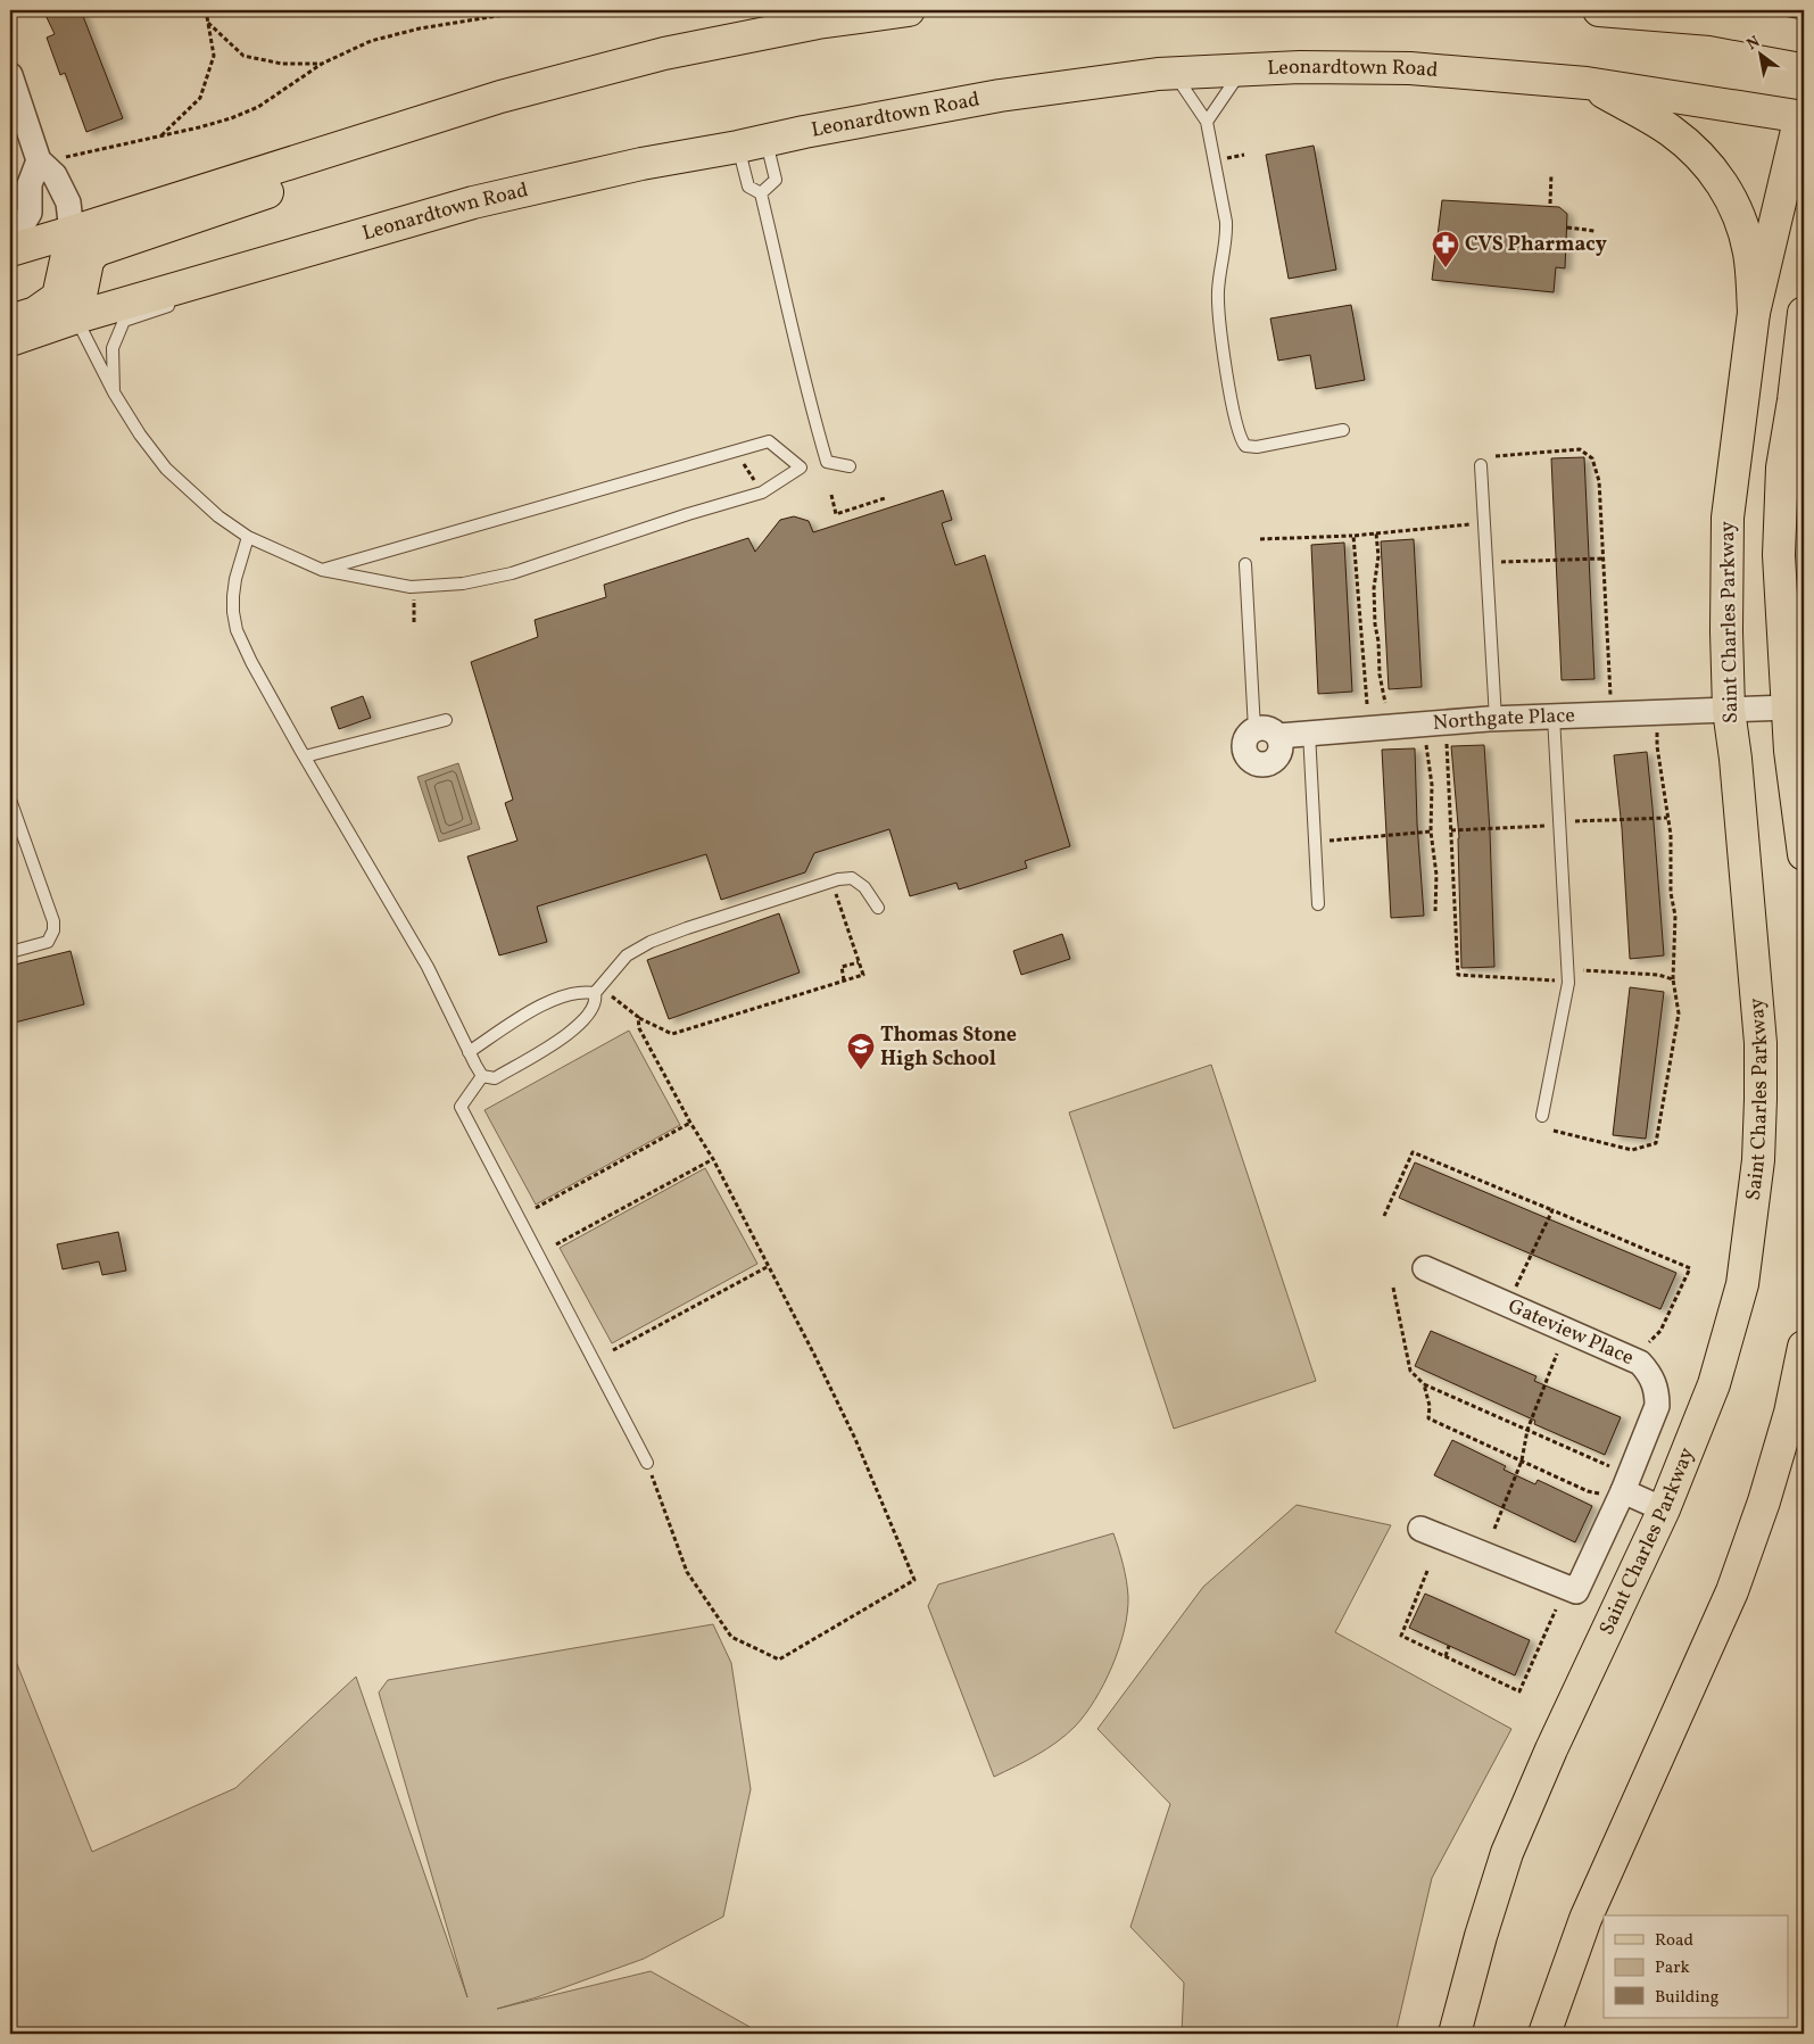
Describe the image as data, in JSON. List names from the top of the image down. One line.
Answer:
{"streets":{"main road":["Leonardtown Road","Saint Charles Parkway"],"street":["Northgate Place","Gateview Place"]},"crossings":[["Leonardtown Road","Saint Charles Parkway"],["Saint Charles Parkway","Northgate Place"]],"places":{"pharmacy":["CVS Pharmacy"],"school or university":["Thomas Stone High School"]},"legend":["Road","Park","Building"],"north":"top left"}
